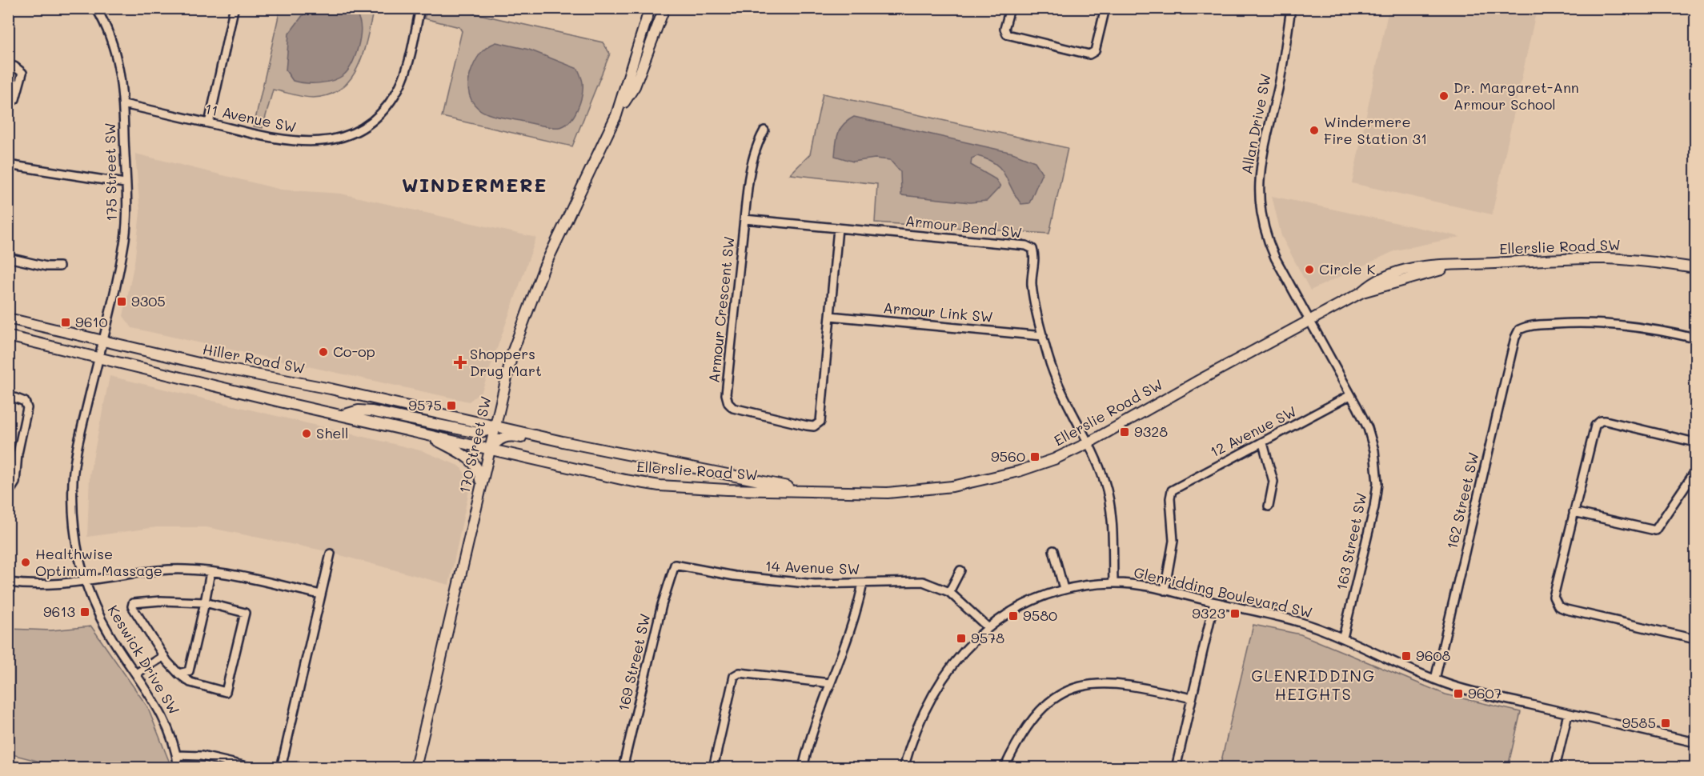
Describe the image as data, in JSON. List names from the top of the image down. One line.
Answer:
{"streets":{"main road":["Ellerslie Road SW","Hiller Road SW","170 Street SW"],"street":["11 Avenue SW","Allan Drive SW","175 Street SW","Armour Bend SW","Armour Crescent SW","Armour Link SW","12 Avenue SW","162 Street SW","163 Street SW","14 Avenue SW","Glenridding Boulevard SW","Keswick Drive SW","169 Street SW"]},"crossings":[["11 Avenue SW","175 Street SW"],["Allan Drive SW","Ellerslie Road SW"],["Allan Drive SW","163 Street SW"],["175 Street SW","Hiller Road SW"],["175 Street SW","Keswick Drive SW"],["Armour Bend SW","Ellerslie Road SW"],["Armour Bend SW","Armour Crescent SW"],["Armour Bend SW","Armour Link SW"],["Armour Bend SW","Glenridding Boulevard SW"],["Ellerslie Road SW","Hiller Road SW"],["Ellerslie Road SW","170 Street SW"],["Ellerslie Road SW","163 Street SW"],["Armour Crescent SW","Armour Link SW"],["Hiller Road SW","170 Street SW"],["Hiller Road SW","Keswick Drive SW"],["12 Avenue SW","163 Street SW"],["12 Avenue SW","Glenridding Boulevard SW"],["162 Street SW","Glenridding Boulevard SW"],["163 Street SW","Glenridding Boulevard SW"],["14 Avenue SW","Glenridding Boulevard SW"],["14 Avenue SW","169 Street SW"]],"districts":["WINDERMERE","GLENRIDDING HEIGHTS"],"places":{"other":["Dr. Margaret-Ann Armour School","Windermere Fire Station 31","Circle K","Co-op","Shell","Healthwise Optimum Massage"],"transit":["9305","9610","9575","9328","9560","9613","9323","9580","9578","9608","9607","9585"],"health":["Shoppers Drug Mart"]}}
